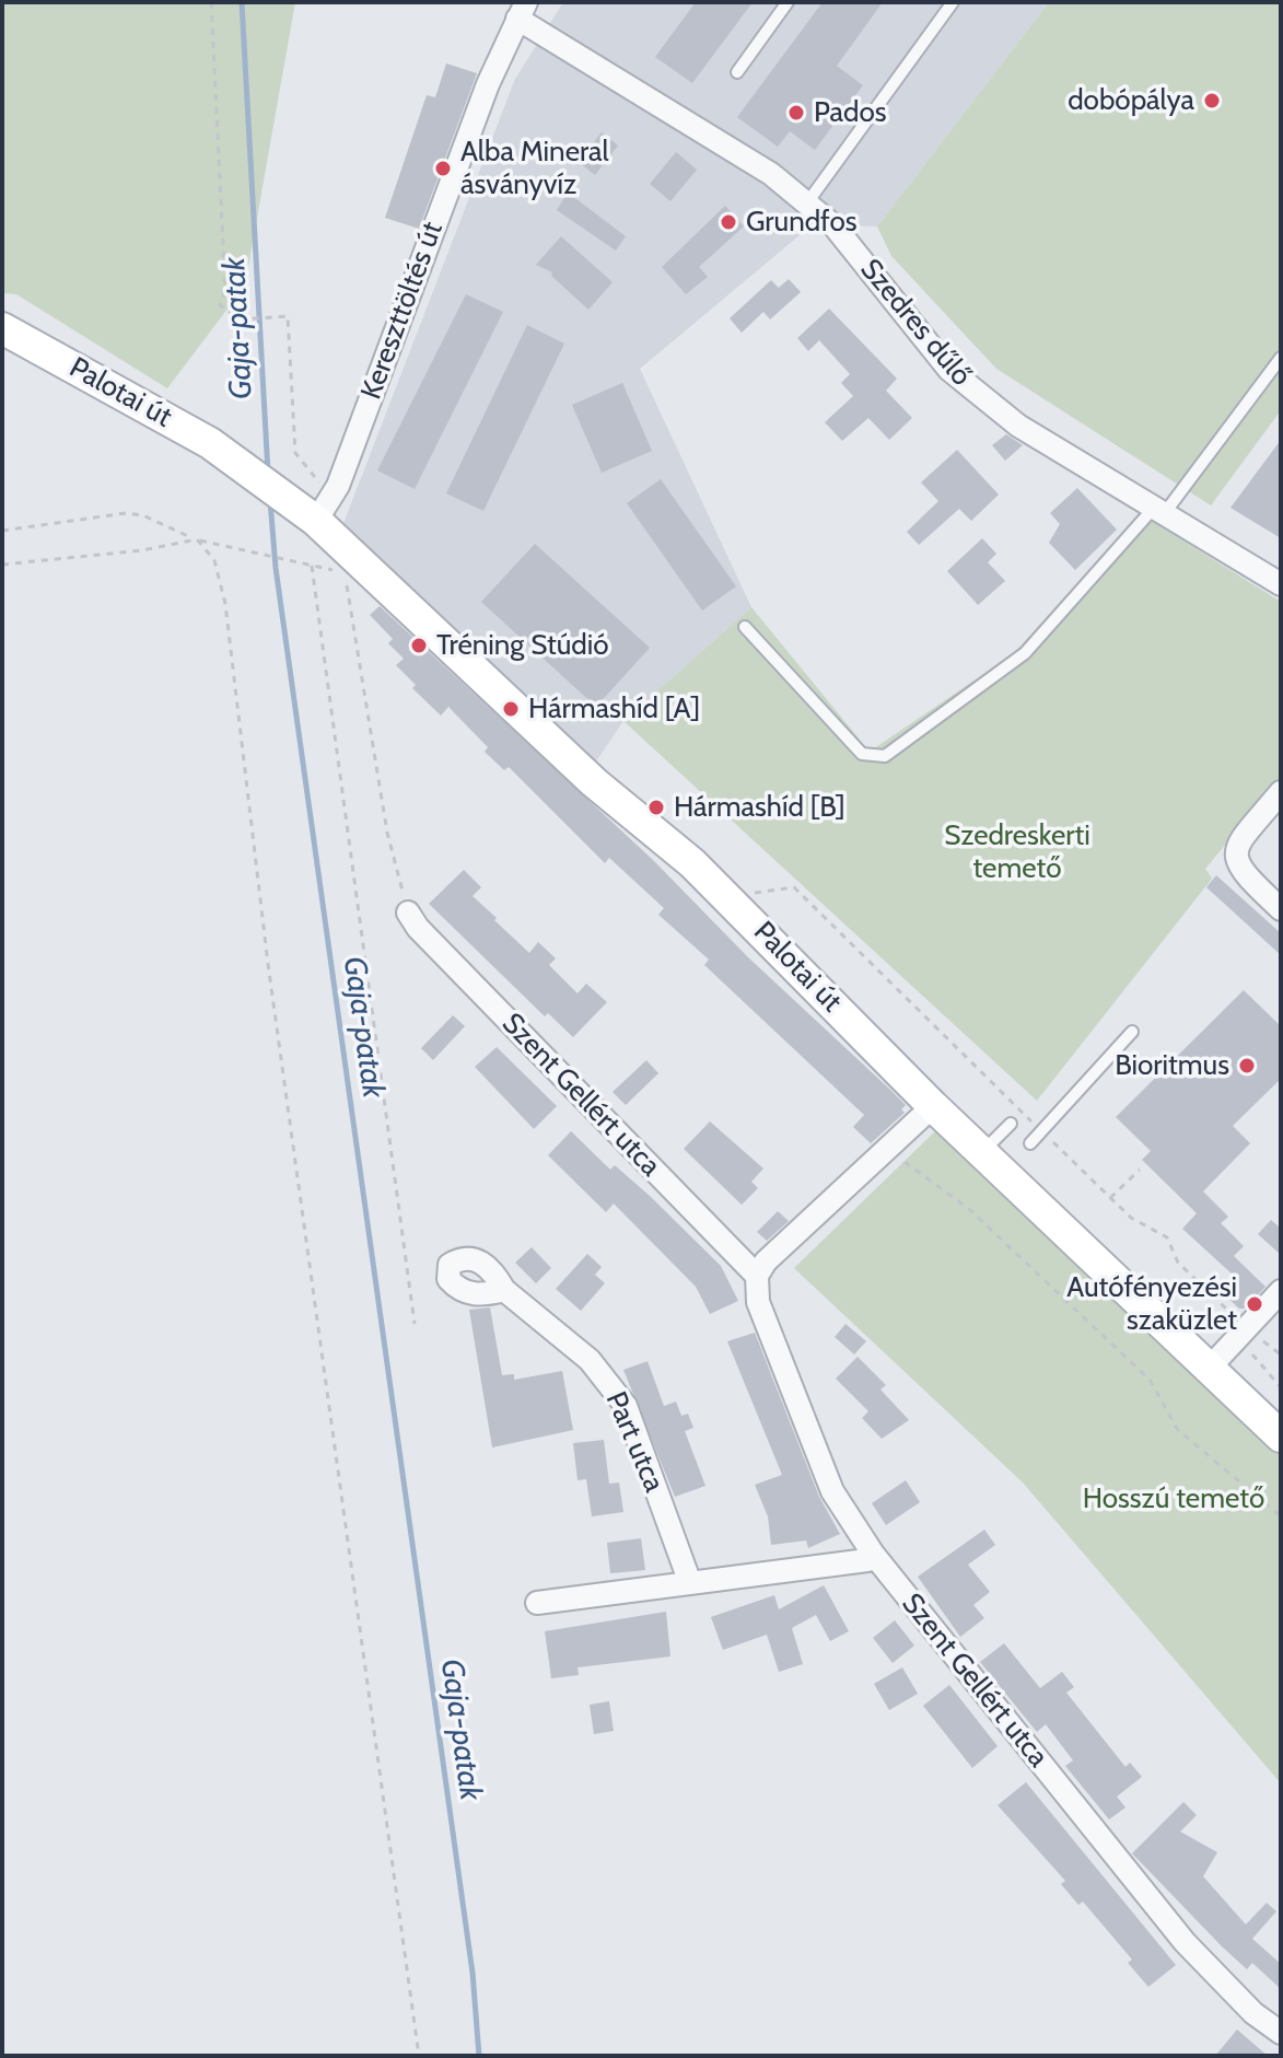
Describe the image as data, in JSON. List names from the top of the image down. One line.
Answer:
{"streets":{"main road":["Palotai út"],"street":["Kereszttöltés út","Szedres dűlő","Szent Gellért utca","Part utca"]},"crossings":[["Kereszttöltés út","Szedres dűlő"],["Kereszttöltés út","Palotai út"]],"water":["Gaja-patak"],"parks":["Szedreskerti temető","Hosszú temető"],"places":["dobópálya","Pados","Alba Mineral ásványvíz","Grundfos","Tréning Stúdió","Hármashíd [A]","Hármashíd [B]","Bioritmus","Autófényezési szaküzlet"]}
